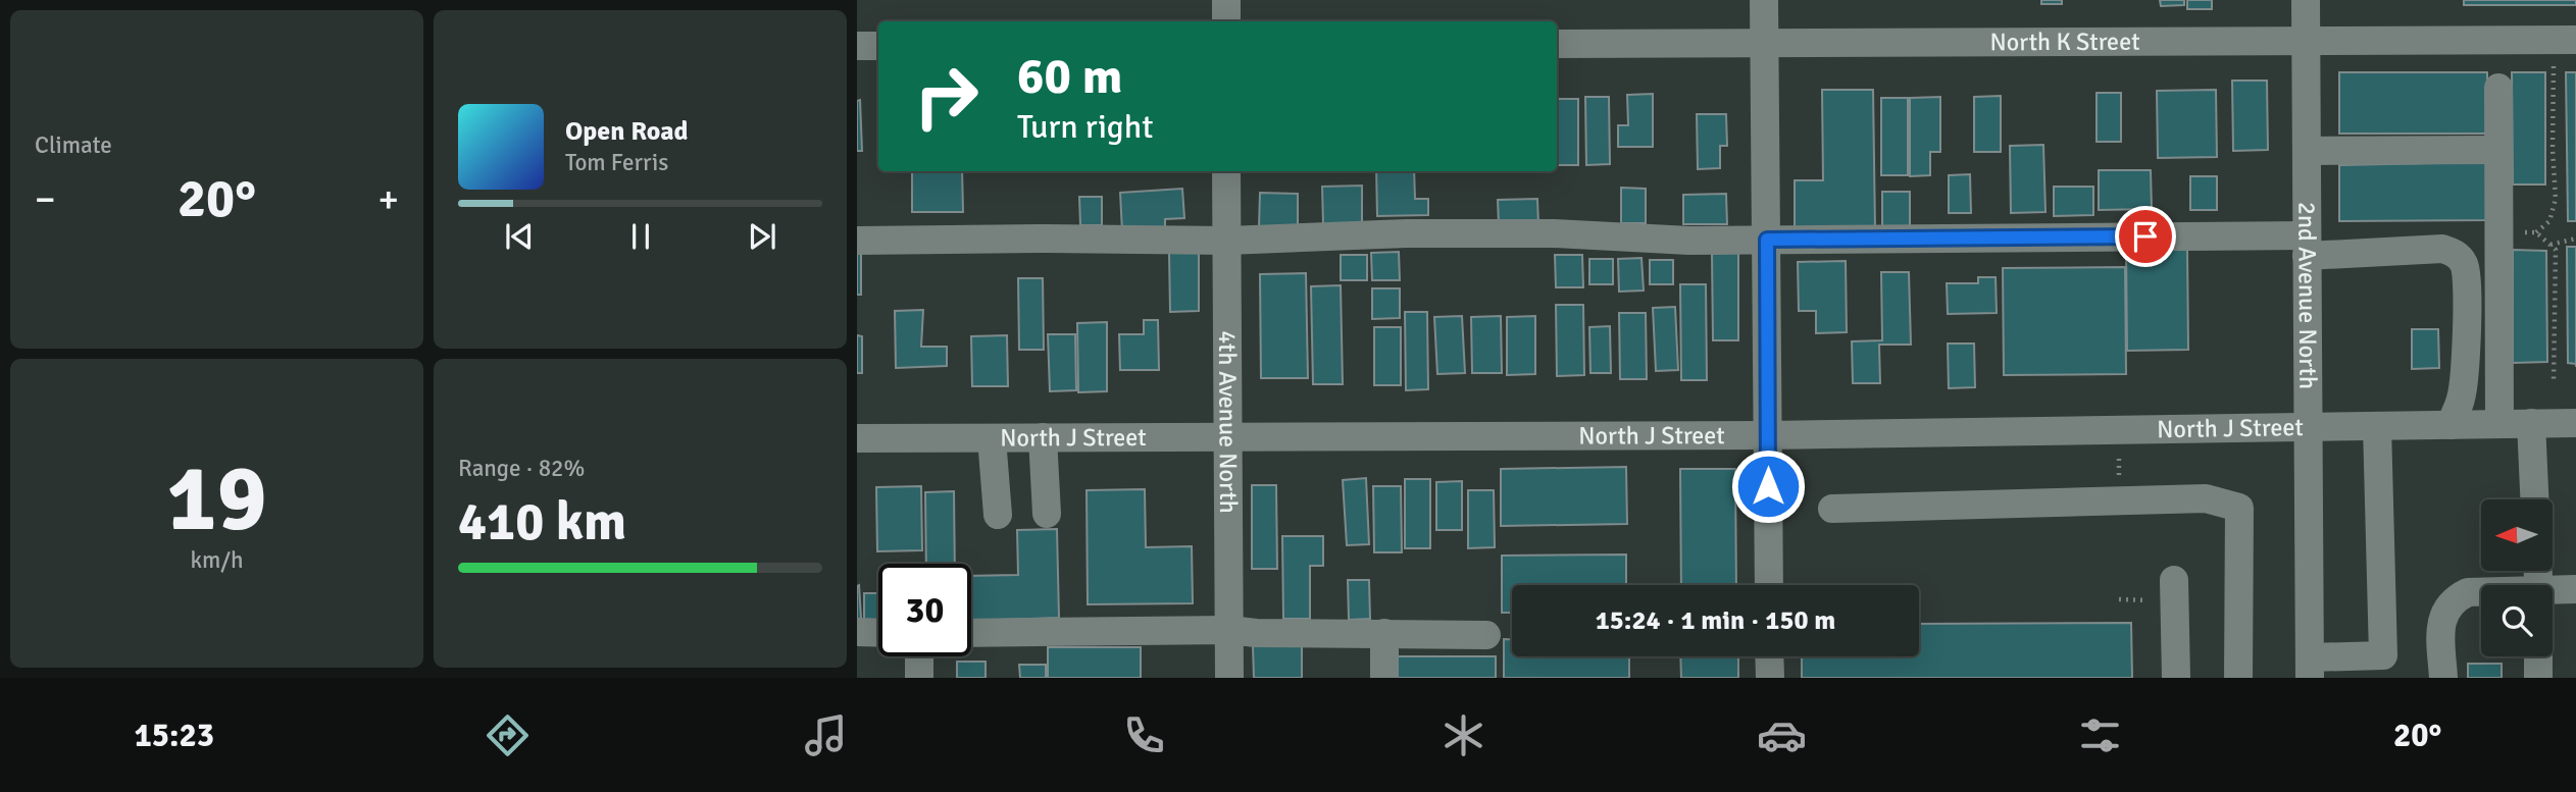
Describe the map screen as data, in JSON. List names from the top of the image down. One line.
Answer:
{"streets":{"street":["North K Street","2nd Avenue North","4th Avenue North","North J Street"]},"crossings":[["North K Street","2nd Avenue North"],["2nd Avenue North","North J Street"],["4th Avenue North","North J Street"]],"north":"left","page":{"tile":["Climate",["19","km/h"],["Range · 82%","410 km"]],"turn":["60 m","Turn right"],"song":["Open Road","Tom Ferris"],"heat":["−","20°","+"],"limit":"30","trip":"15:24 · 1 min · 150 m","tabs":["15:23","20°"]}}
